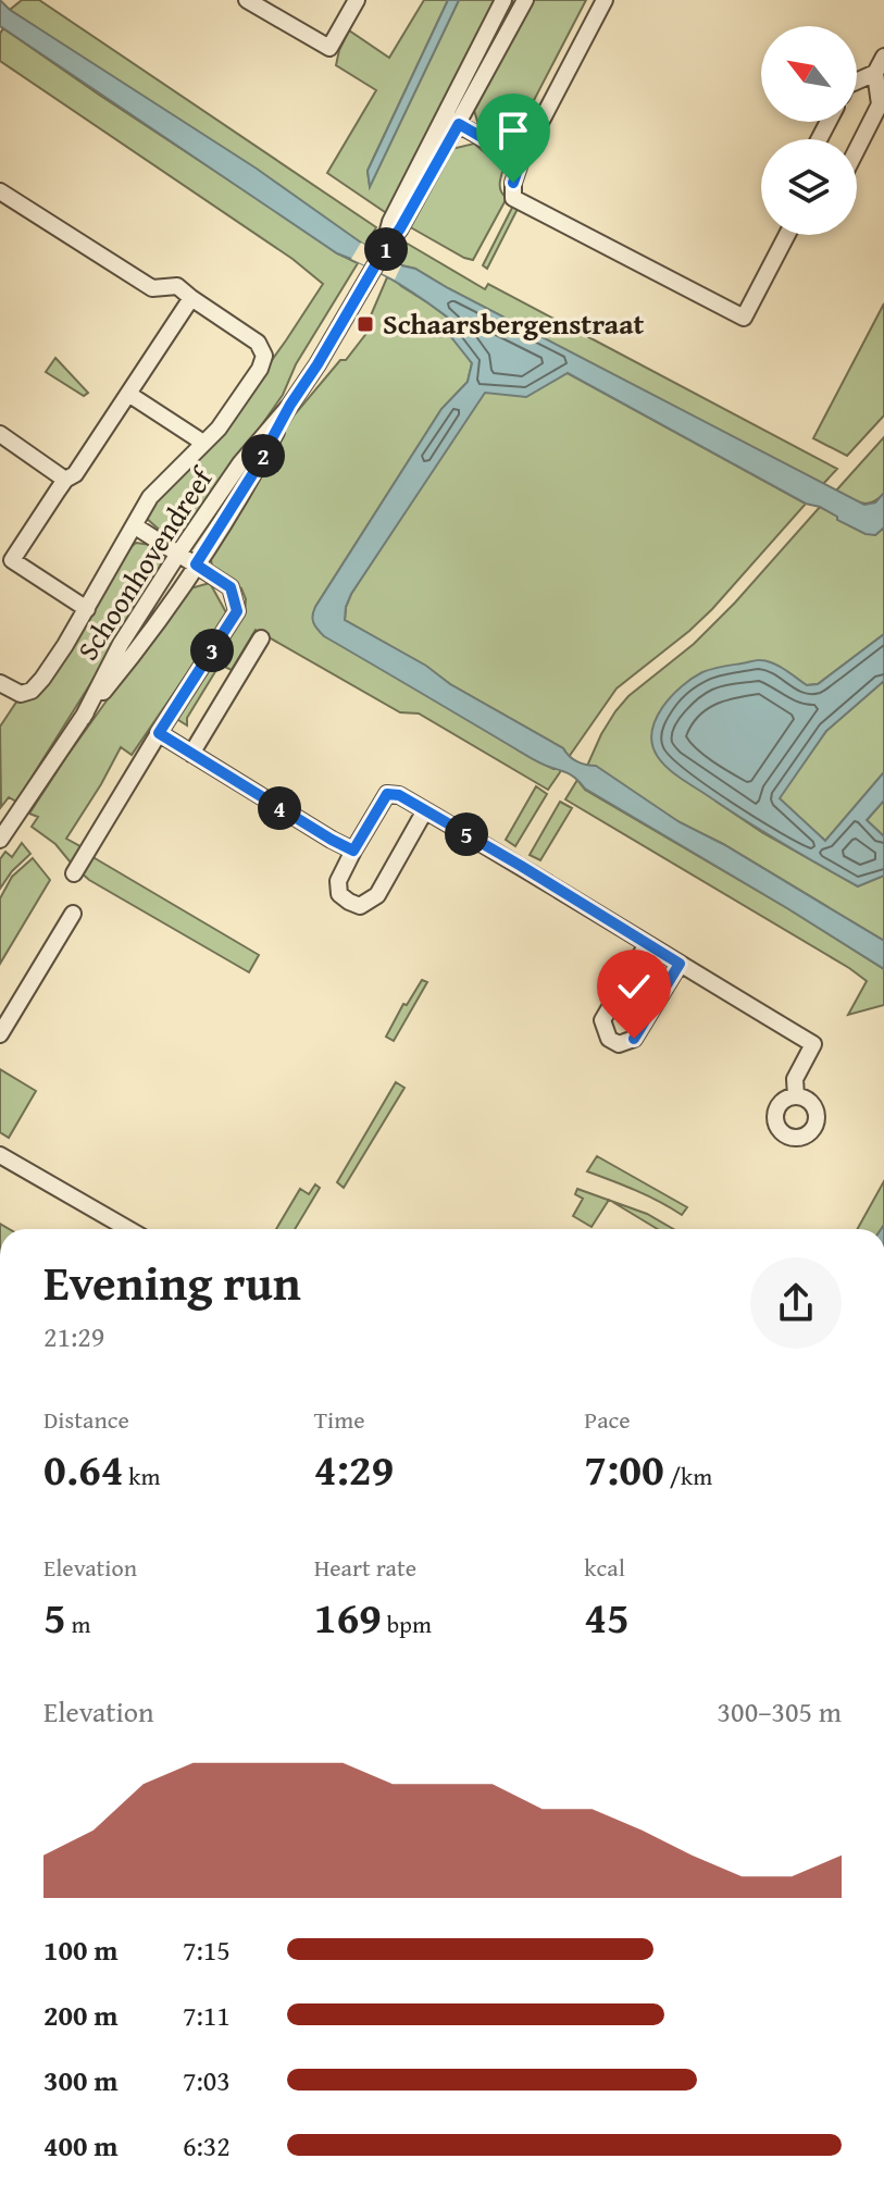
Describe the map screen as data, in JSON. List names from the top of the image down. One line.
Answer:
{"streets":{"street":["Schoonhovendreef"]},"places":{"transit":["Schaarsbergenstraat"]},"north":"top left","page":{"pins":["1","2","3","4","5"],"heading":["Evening run","21:29"],"stats":[["Distance","0.64 km"],["Time","4:29"],["Pace","7:00 /km"],["Elevation","5 m"],["Heart rate","169 bpm"],["kcal","45"]],"chart":["Elevation","300–305 m"],"list":[{"name":"100 m","note":"7:15"},{"name":"200 m","note":"7:11"},{"name":"300 m","note":"7:03"},{"name":"400 m","note":"6:32"}]}}
